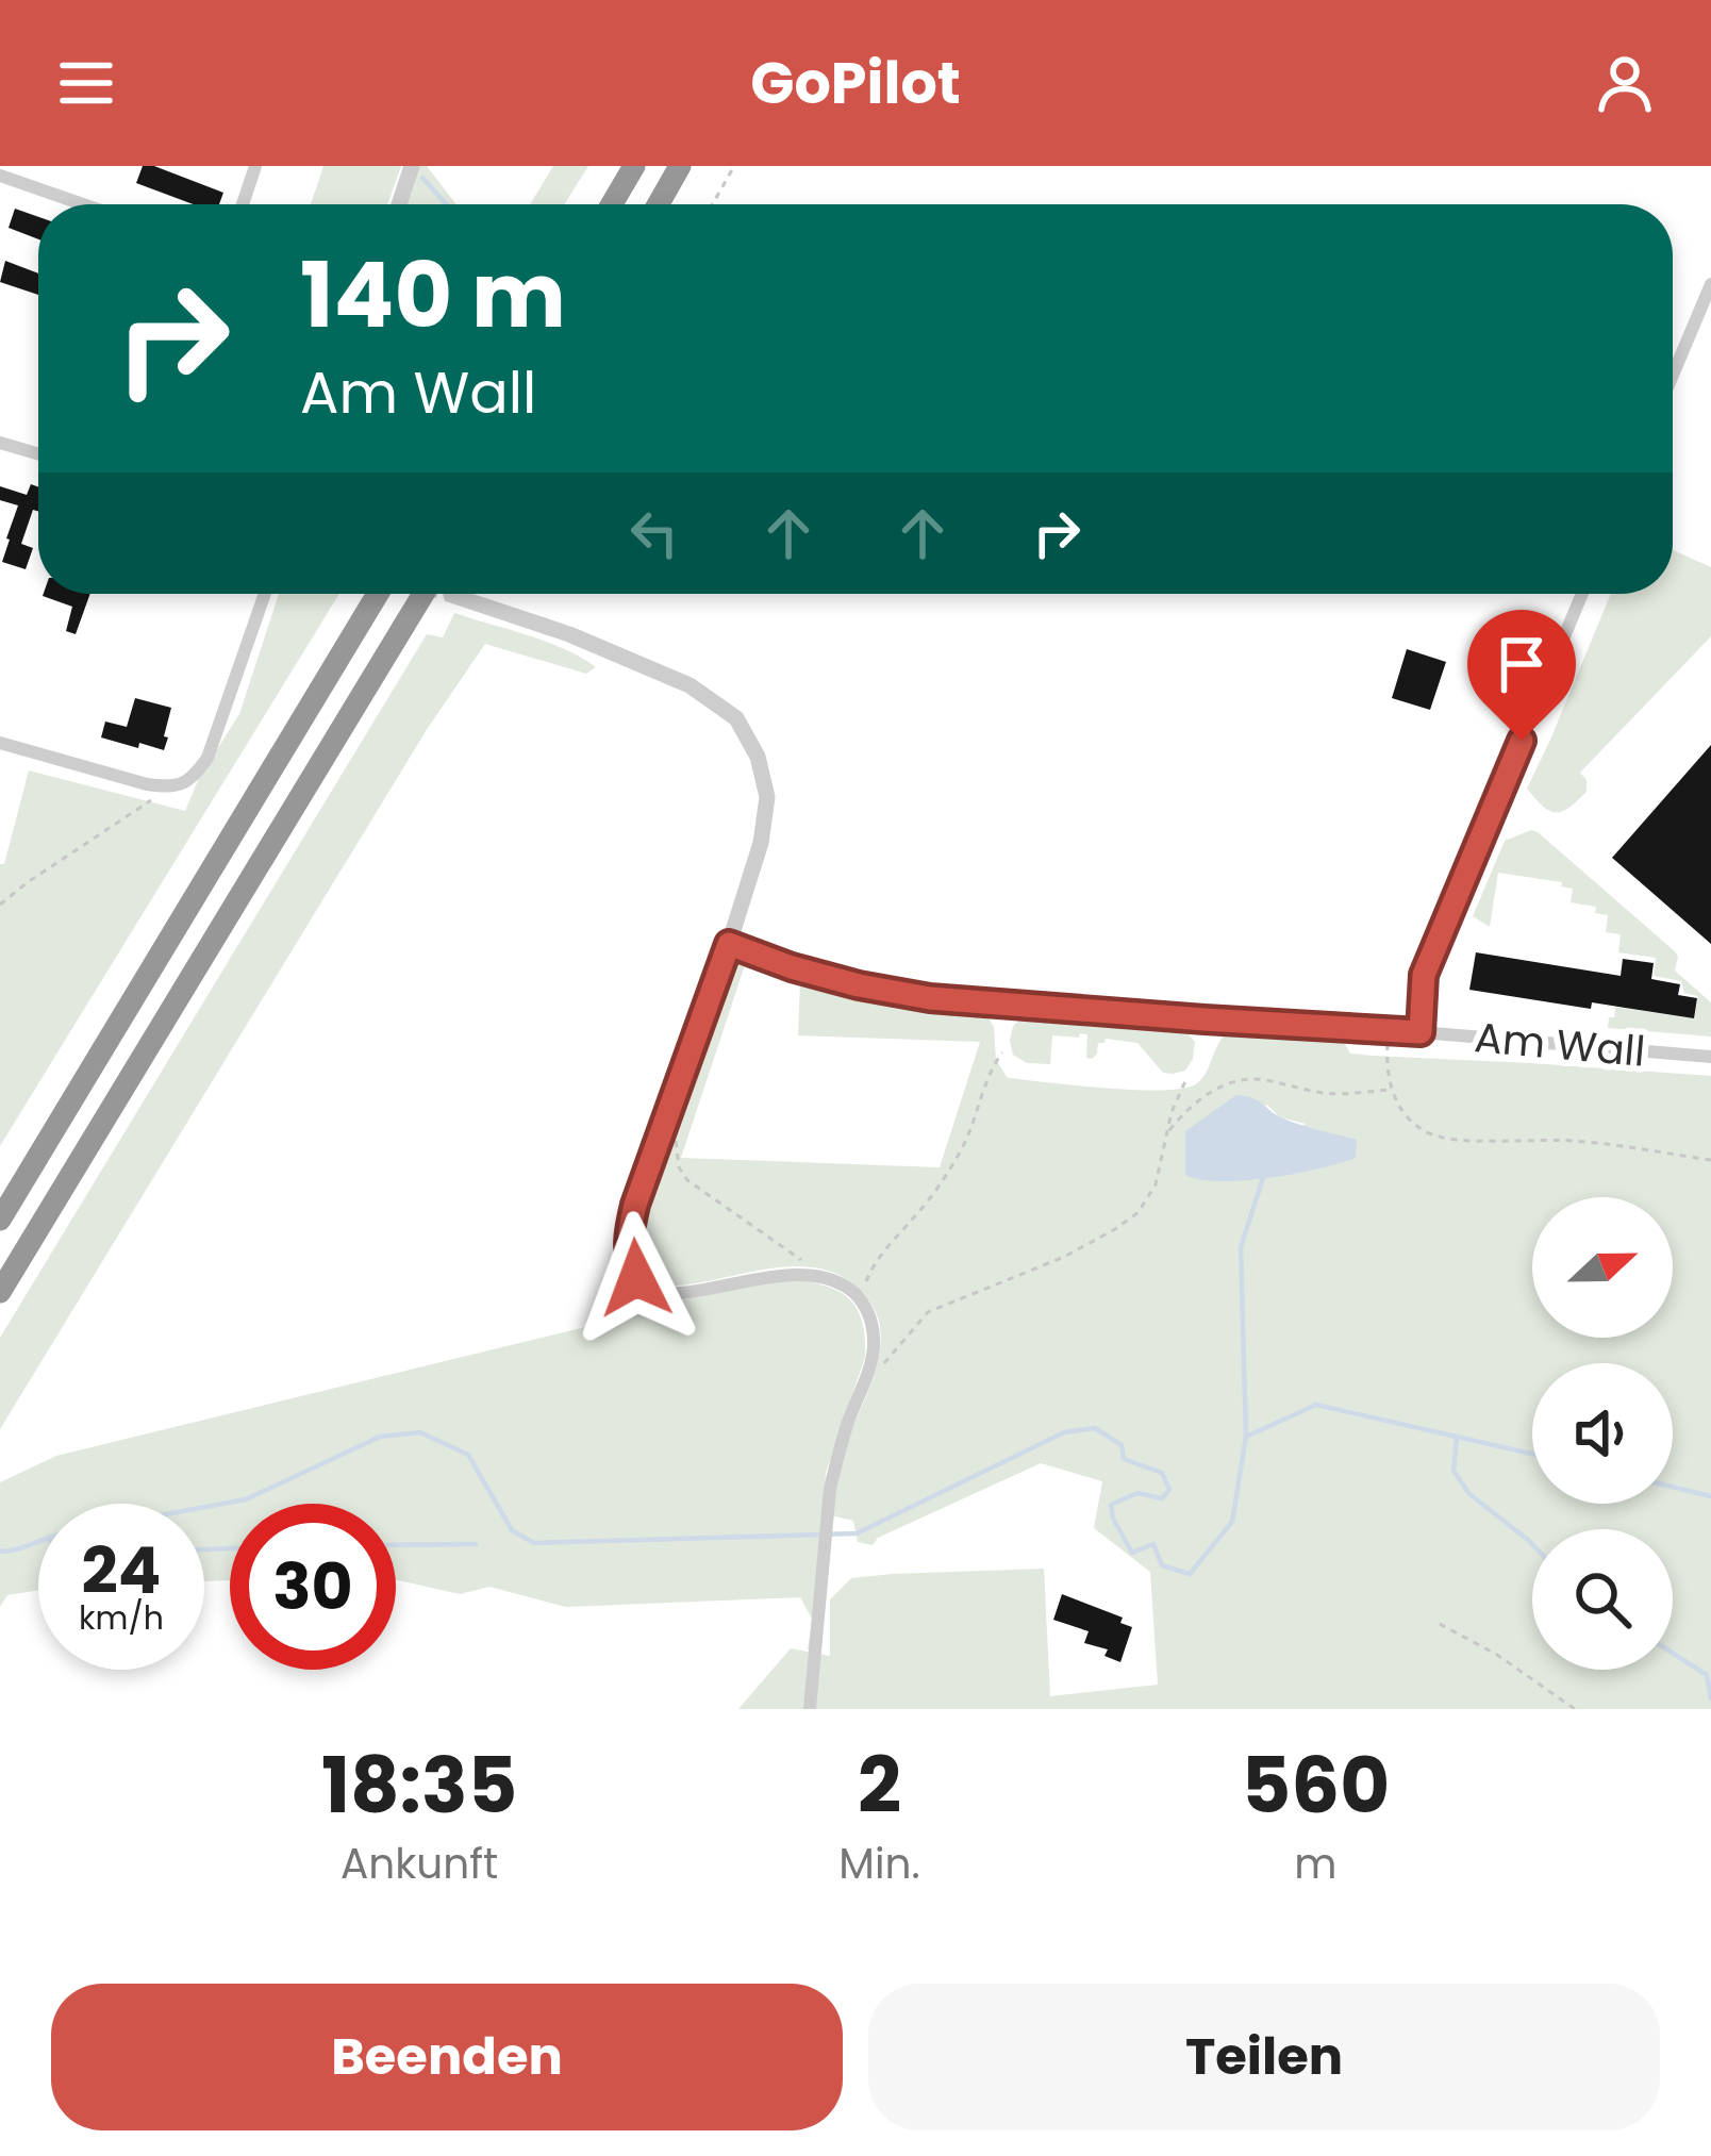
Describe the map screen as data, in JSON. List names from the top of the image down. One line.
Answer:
{"streets":{"street":["Am Wall"]},"north":"right","page":{"header":"GoPilot","turn":["140 m","Am Wall"],"speed":"24 km/h","limit":"30","eta":["18:35","Ankunft","2","Min.","560","m"],"buttons":["Beenden","Teilen"]}}
